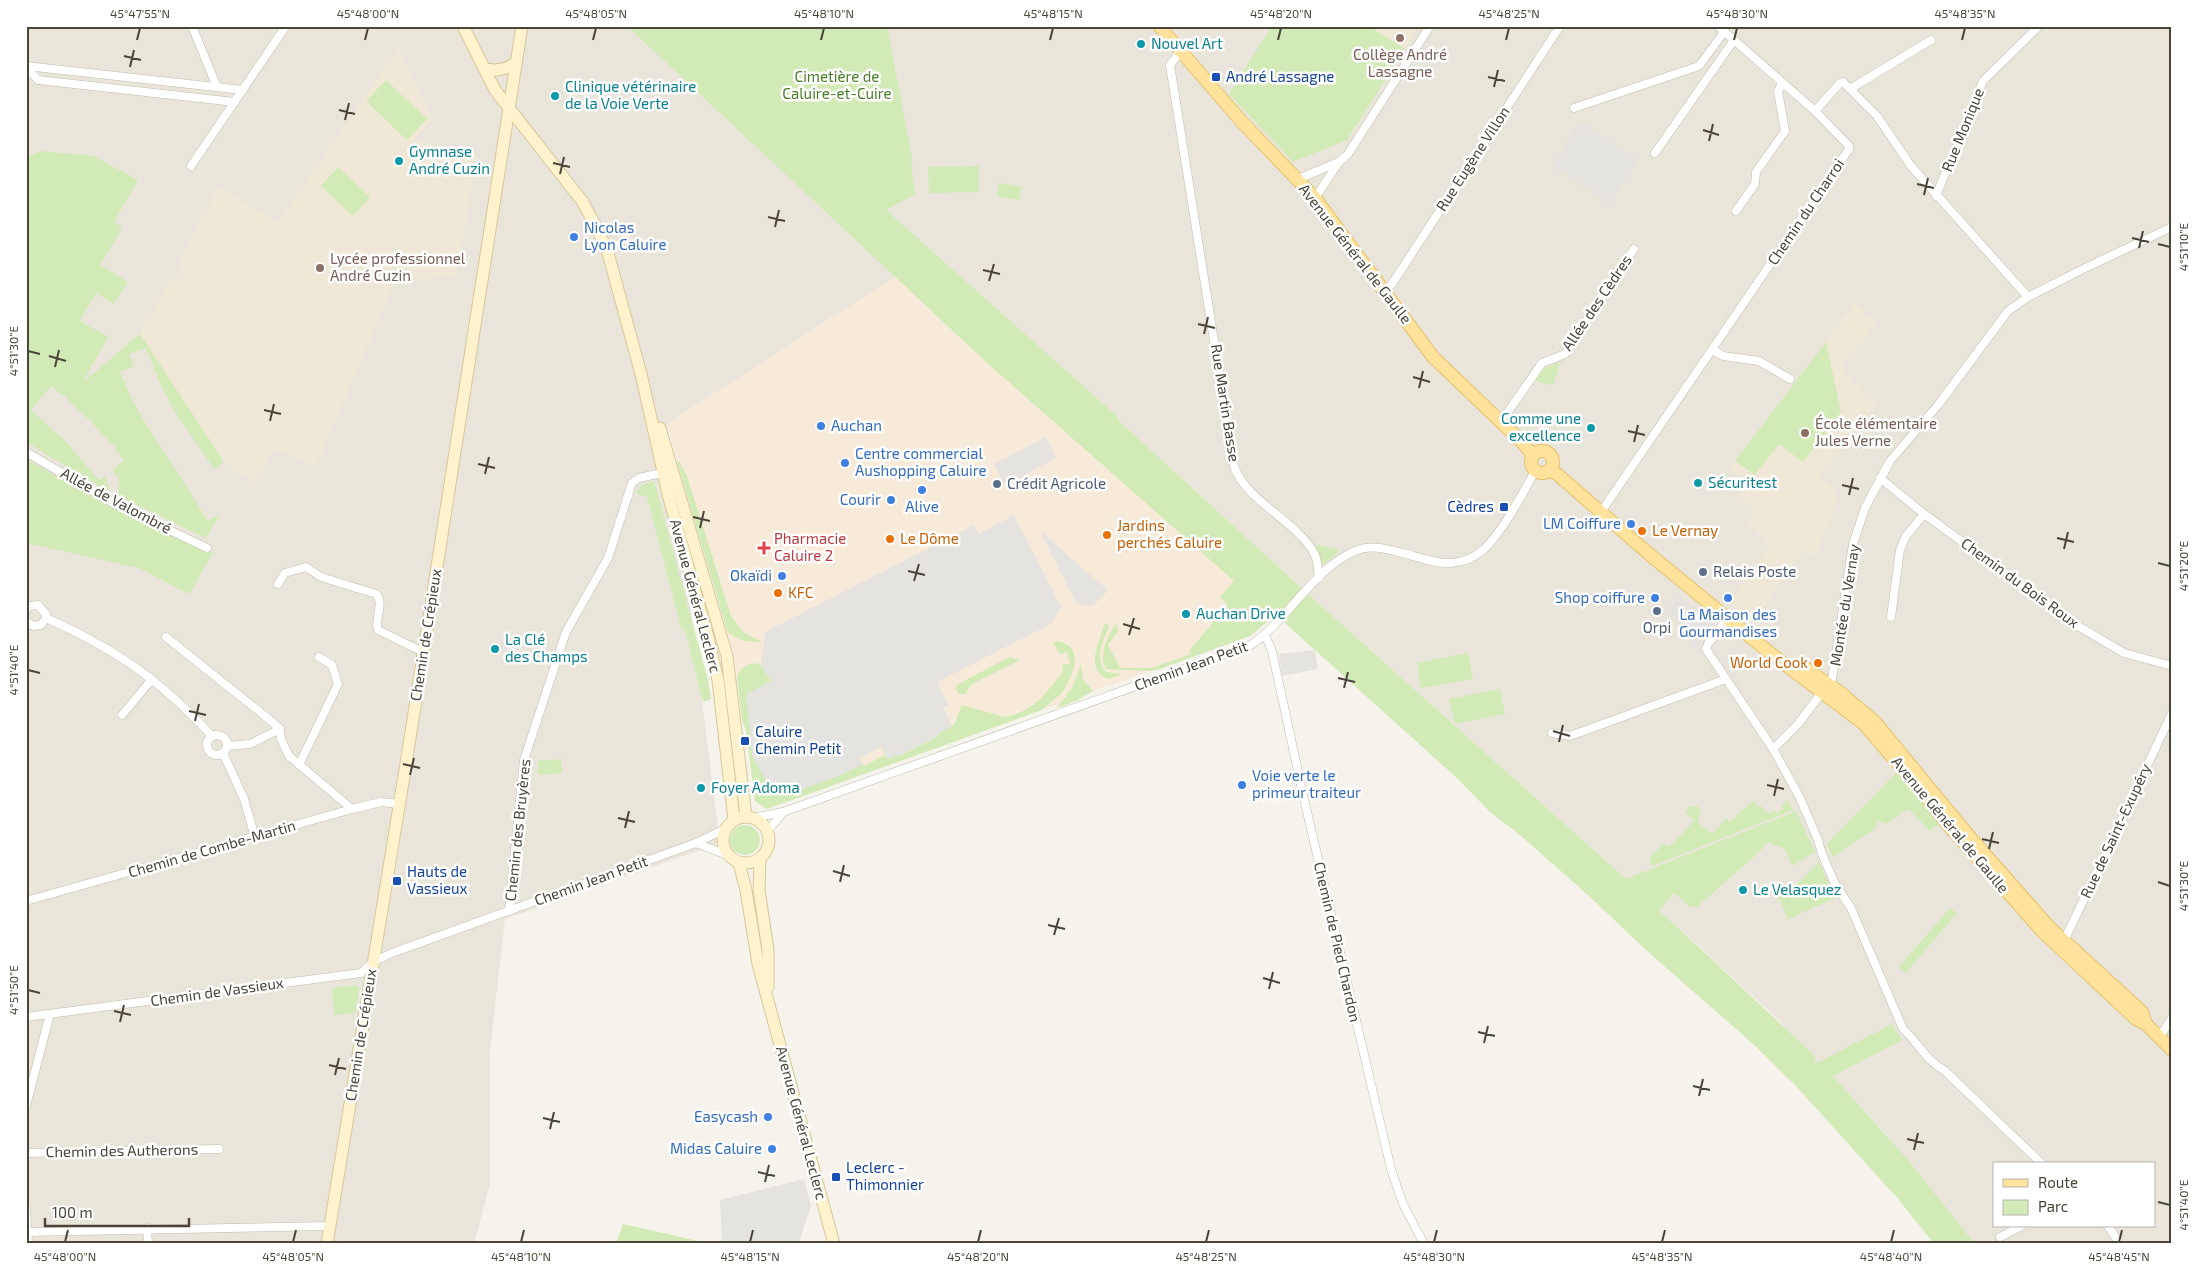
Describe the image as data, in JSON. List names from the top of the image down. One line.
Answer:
{"streets":{"main road":["Avenue Général de Gaulle","Avenue Général Leclerc","Chemin de Crépieux"],"street":["Rue Monique","Rue Eugène Villon","Chemin du Charroi","Allée des Cèdres","Rue Martin Basse","Allée de Valombré","Chemin du Bois Roux","Montée du Vernay","Chemin Jean Petit","Chemin des Bruyères","Rue de Saint-Exupéry","Chemin de Combe-Martin","Chemin de Pied Chardon","Chemin de Vassieux","Chemin des Autherons"]},"crossings":[["Rue Eugène Villon","Avenue Général de Gaulle"],["Chemin du Charroi","Avenue Général de Gaulle"],["Avenue Général de Gaulle","Allée des Cèdres"],["Avenue Général de Gaulle","Rue Martin Basse"],["Avenue Général de Gaulle","Montée du Vernay"],["Avenue Général de Gaulle","Chemin Jean Petit"],["Avenue Général de Gaulle","Rue de Saint-Exupéry"],["Rue Martin Basse","Chemin Jean Petit"],["Chemin du Bois Roux","Montée du Vernay"],["Avenue Général Leclerc","Chemin de Crépieux"],["Avenue Général Leclerc","Chemin Jean Petit"],["Avenue Général Leclerc","Chemin des Bruyères"],["Chemin de Crépieux","Chemin Jean Petit"],["Chemin de Crépieux","Chemin de Combe-Martin"],["Chemin de Crépieux","Chemin de Vassieux"],["Chemin Jean Petit","Chemin des Bruyères"],["Chemin Jean Petit","Chemin de Pied Chardon"],["Chemin Jean Petit","Chemin de Vassieux"]],"parks":["Cimetière de Caluire-et-Cuire"],"places":{"other":["Collège André Lassagne","Nouvel Art","Clinique vétérinaire de la Voie Verte","Gymnase André Cuzin","Nicolas Lyon Caluire","Lycée professionnel André Cuzin","Auchan","Comme une excellence","École élémentaire Jules Verne","Centre commercial Aushopping Caluire","Sécuritest","Crédit Agricole","Alive","Courir","LM Coiffure","Le Vernay","Jardins perchés Caluire","Le Dôme","Relais Poste","Okaïdi","KFC","Shop coiffure","La Maison des Gourmandises","Orpi","Auchan Drive","La Clé des Champs","World Cook","Voie verte le primeur traiteur","Foyer Adoma","Le Velasquez","Easycash","Midas Caluire"],"transit":["André Lassagne","Cèdres","Caluire Chemin Petit","Hauts de Vassieux","Leclerc - Thimonnier"],"health":["Pharmacie Caluire 2"]},"legend":["Route","Parc"],"scale_bar":"100 m","coordinates":["45°47'55\"N","45°48'00\"N","45°48'05\"N","45°48'10\"N","45°48'15\"N","45°48'20\"N","45°48'25\"N","45°48'30\"N","45°48'35\"N","4°51'10\"E","4°51'30\"E","4°51'20\"E","4°51'40\"E","4°51'50\"E","45°48'40\"N","45°48'45\"N"]}
